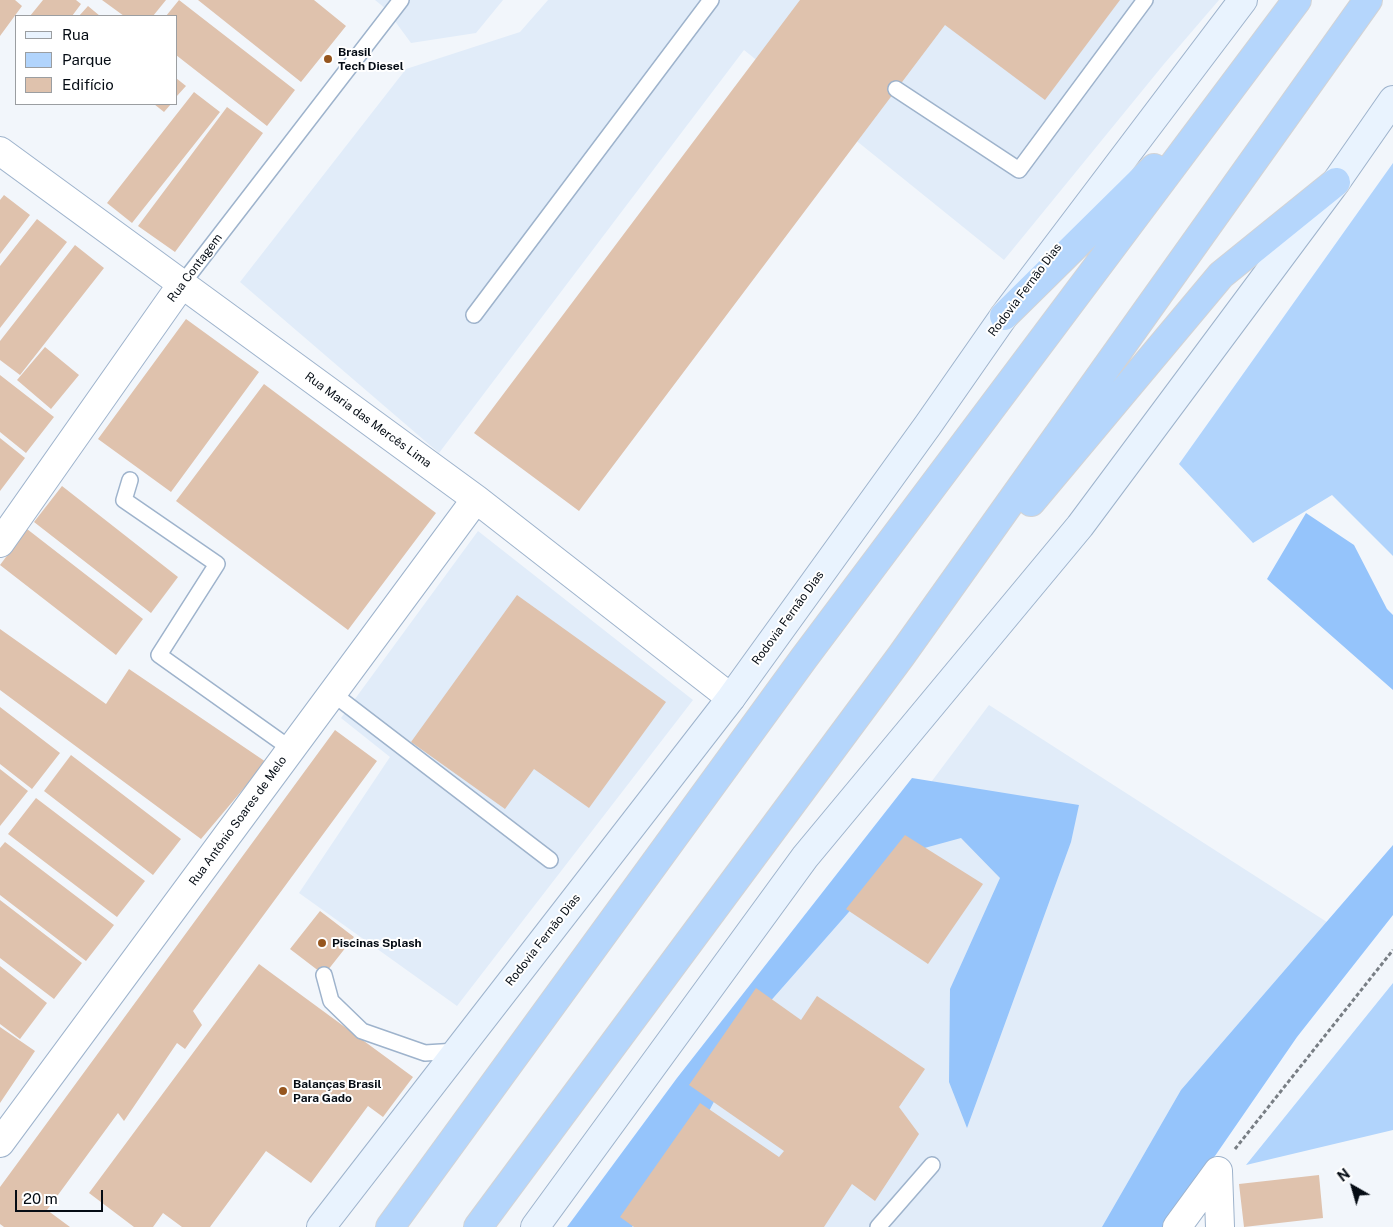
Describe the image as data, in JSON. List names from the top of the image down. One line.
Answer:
{"streets":{"main road":["Rodovia Fernão Dias"],"street":["Rua Contagem","Rua Maria das Mercês Lima","Rua Antônio Soares de Melo"]},"crossings":[["Rua Contagem","Rua Maria das Mercês Lima"],["Rodovia Fernão Dias","Rua Maria das Mercês Lima"],["Rua Maria das Mercês Lima","Rua Antônio Soares de Melo"]],"places":["Brasil Tech Diesel","Piscinas Splash","Balanças Brasil Para Gado"],"legend":["Rua","Parque","Edifício"],"scale_bar":"20 m","north":"top left"}
